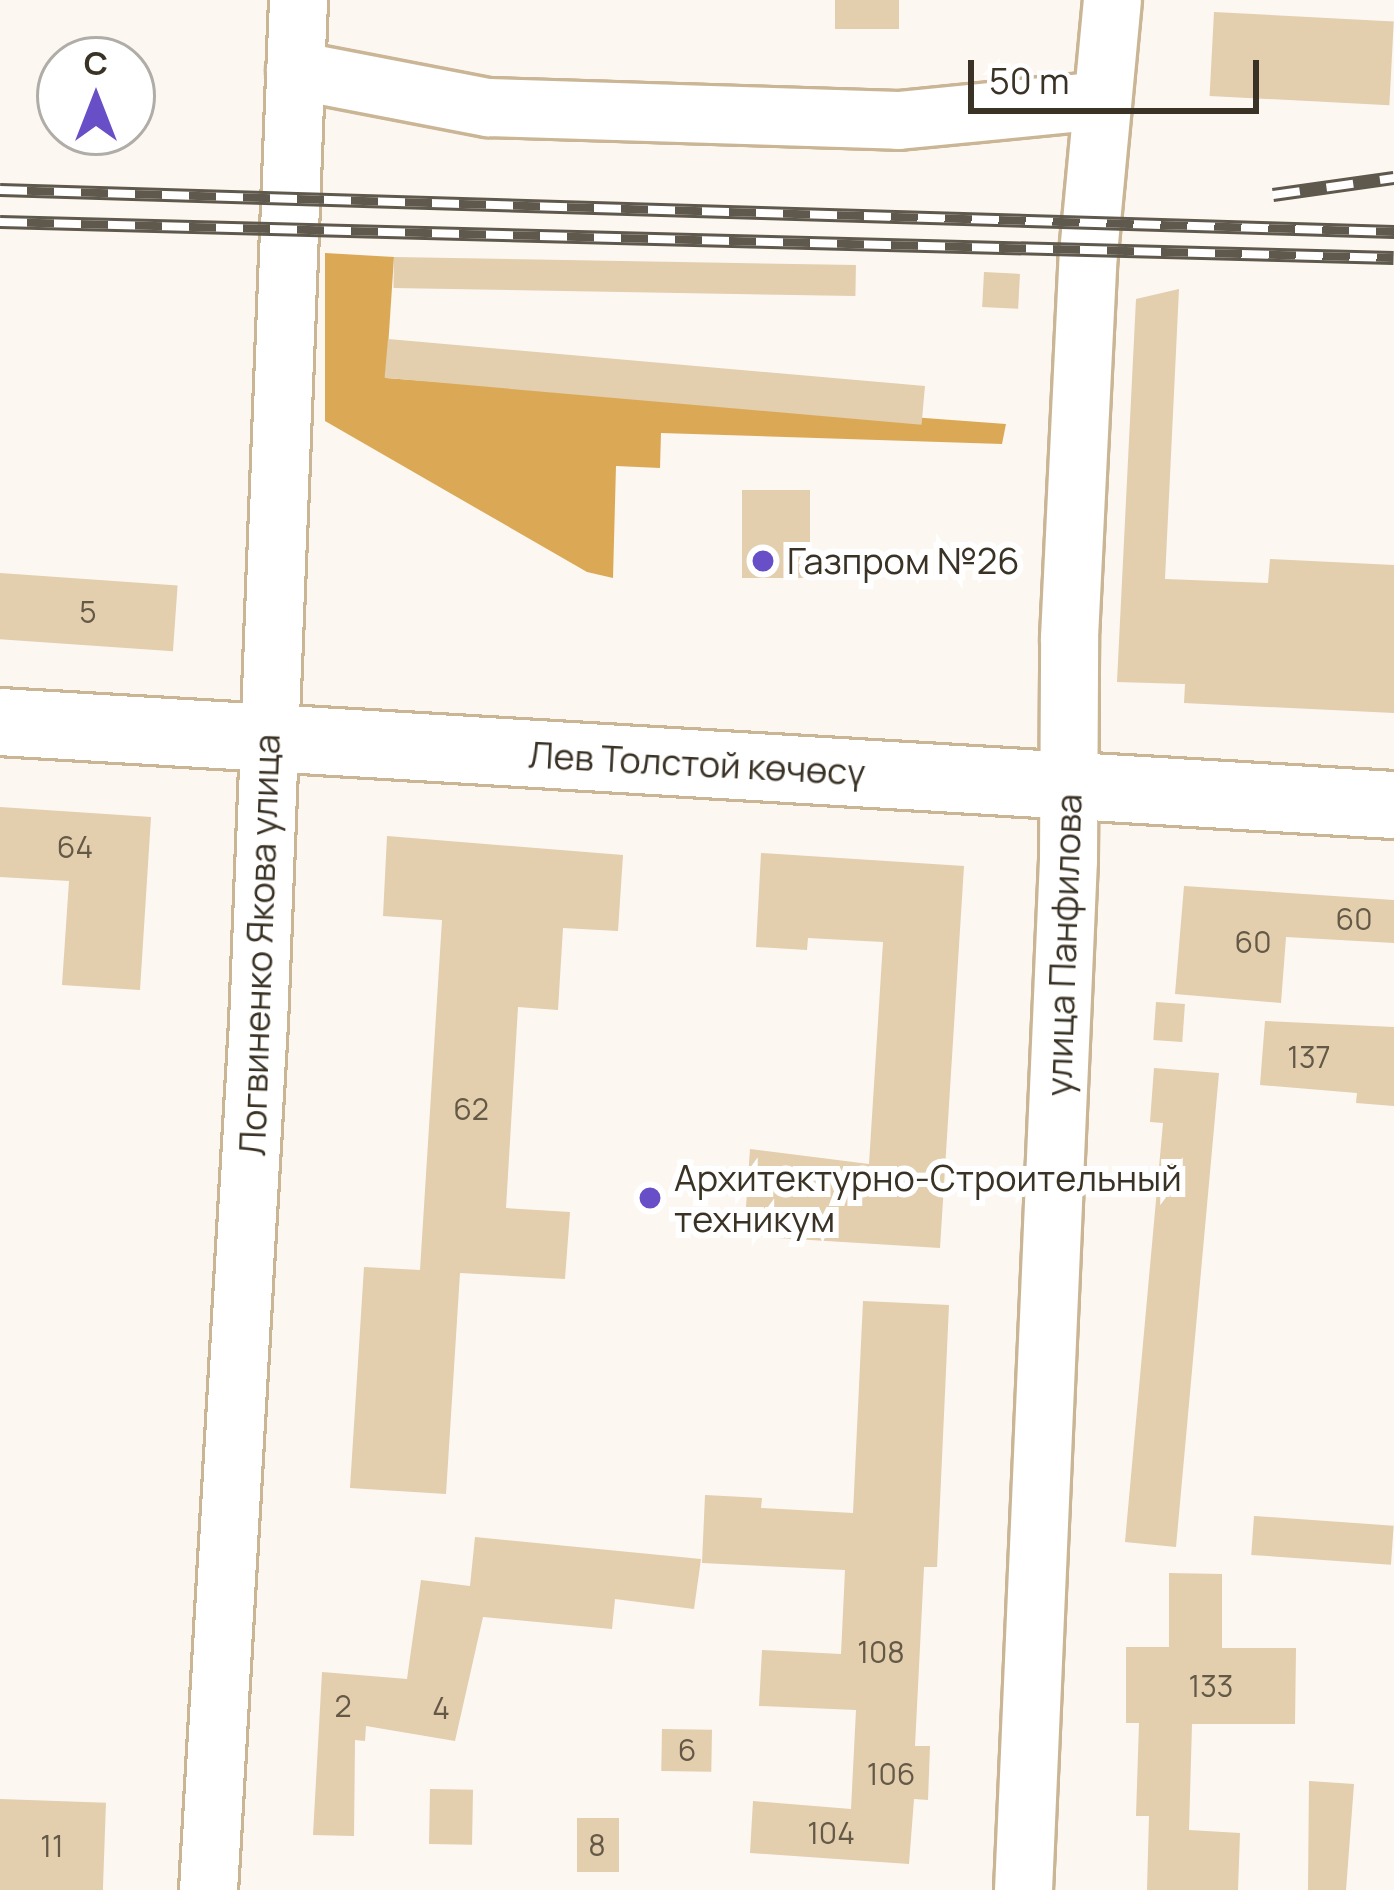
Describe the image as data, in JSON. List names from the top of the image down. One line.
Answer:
{"streets":{"main road":["Лев Толстой көчөсү"],"street":["Логвиненко Якова улица","улица Панфилова"]},"crossings":[["Лев Толстой көчөсү","Логвиненко Якова улица"],["Лев Толстой көчөсү","улица Панфилова"]],"places":["Газпром №26","Архитектурно-Строительный техникум"],"house_numbers":["5","64","60","60","137","62","108","133","2","4","6","106","104","8","11"],"scale_bar":"50 m","north":"top"}
